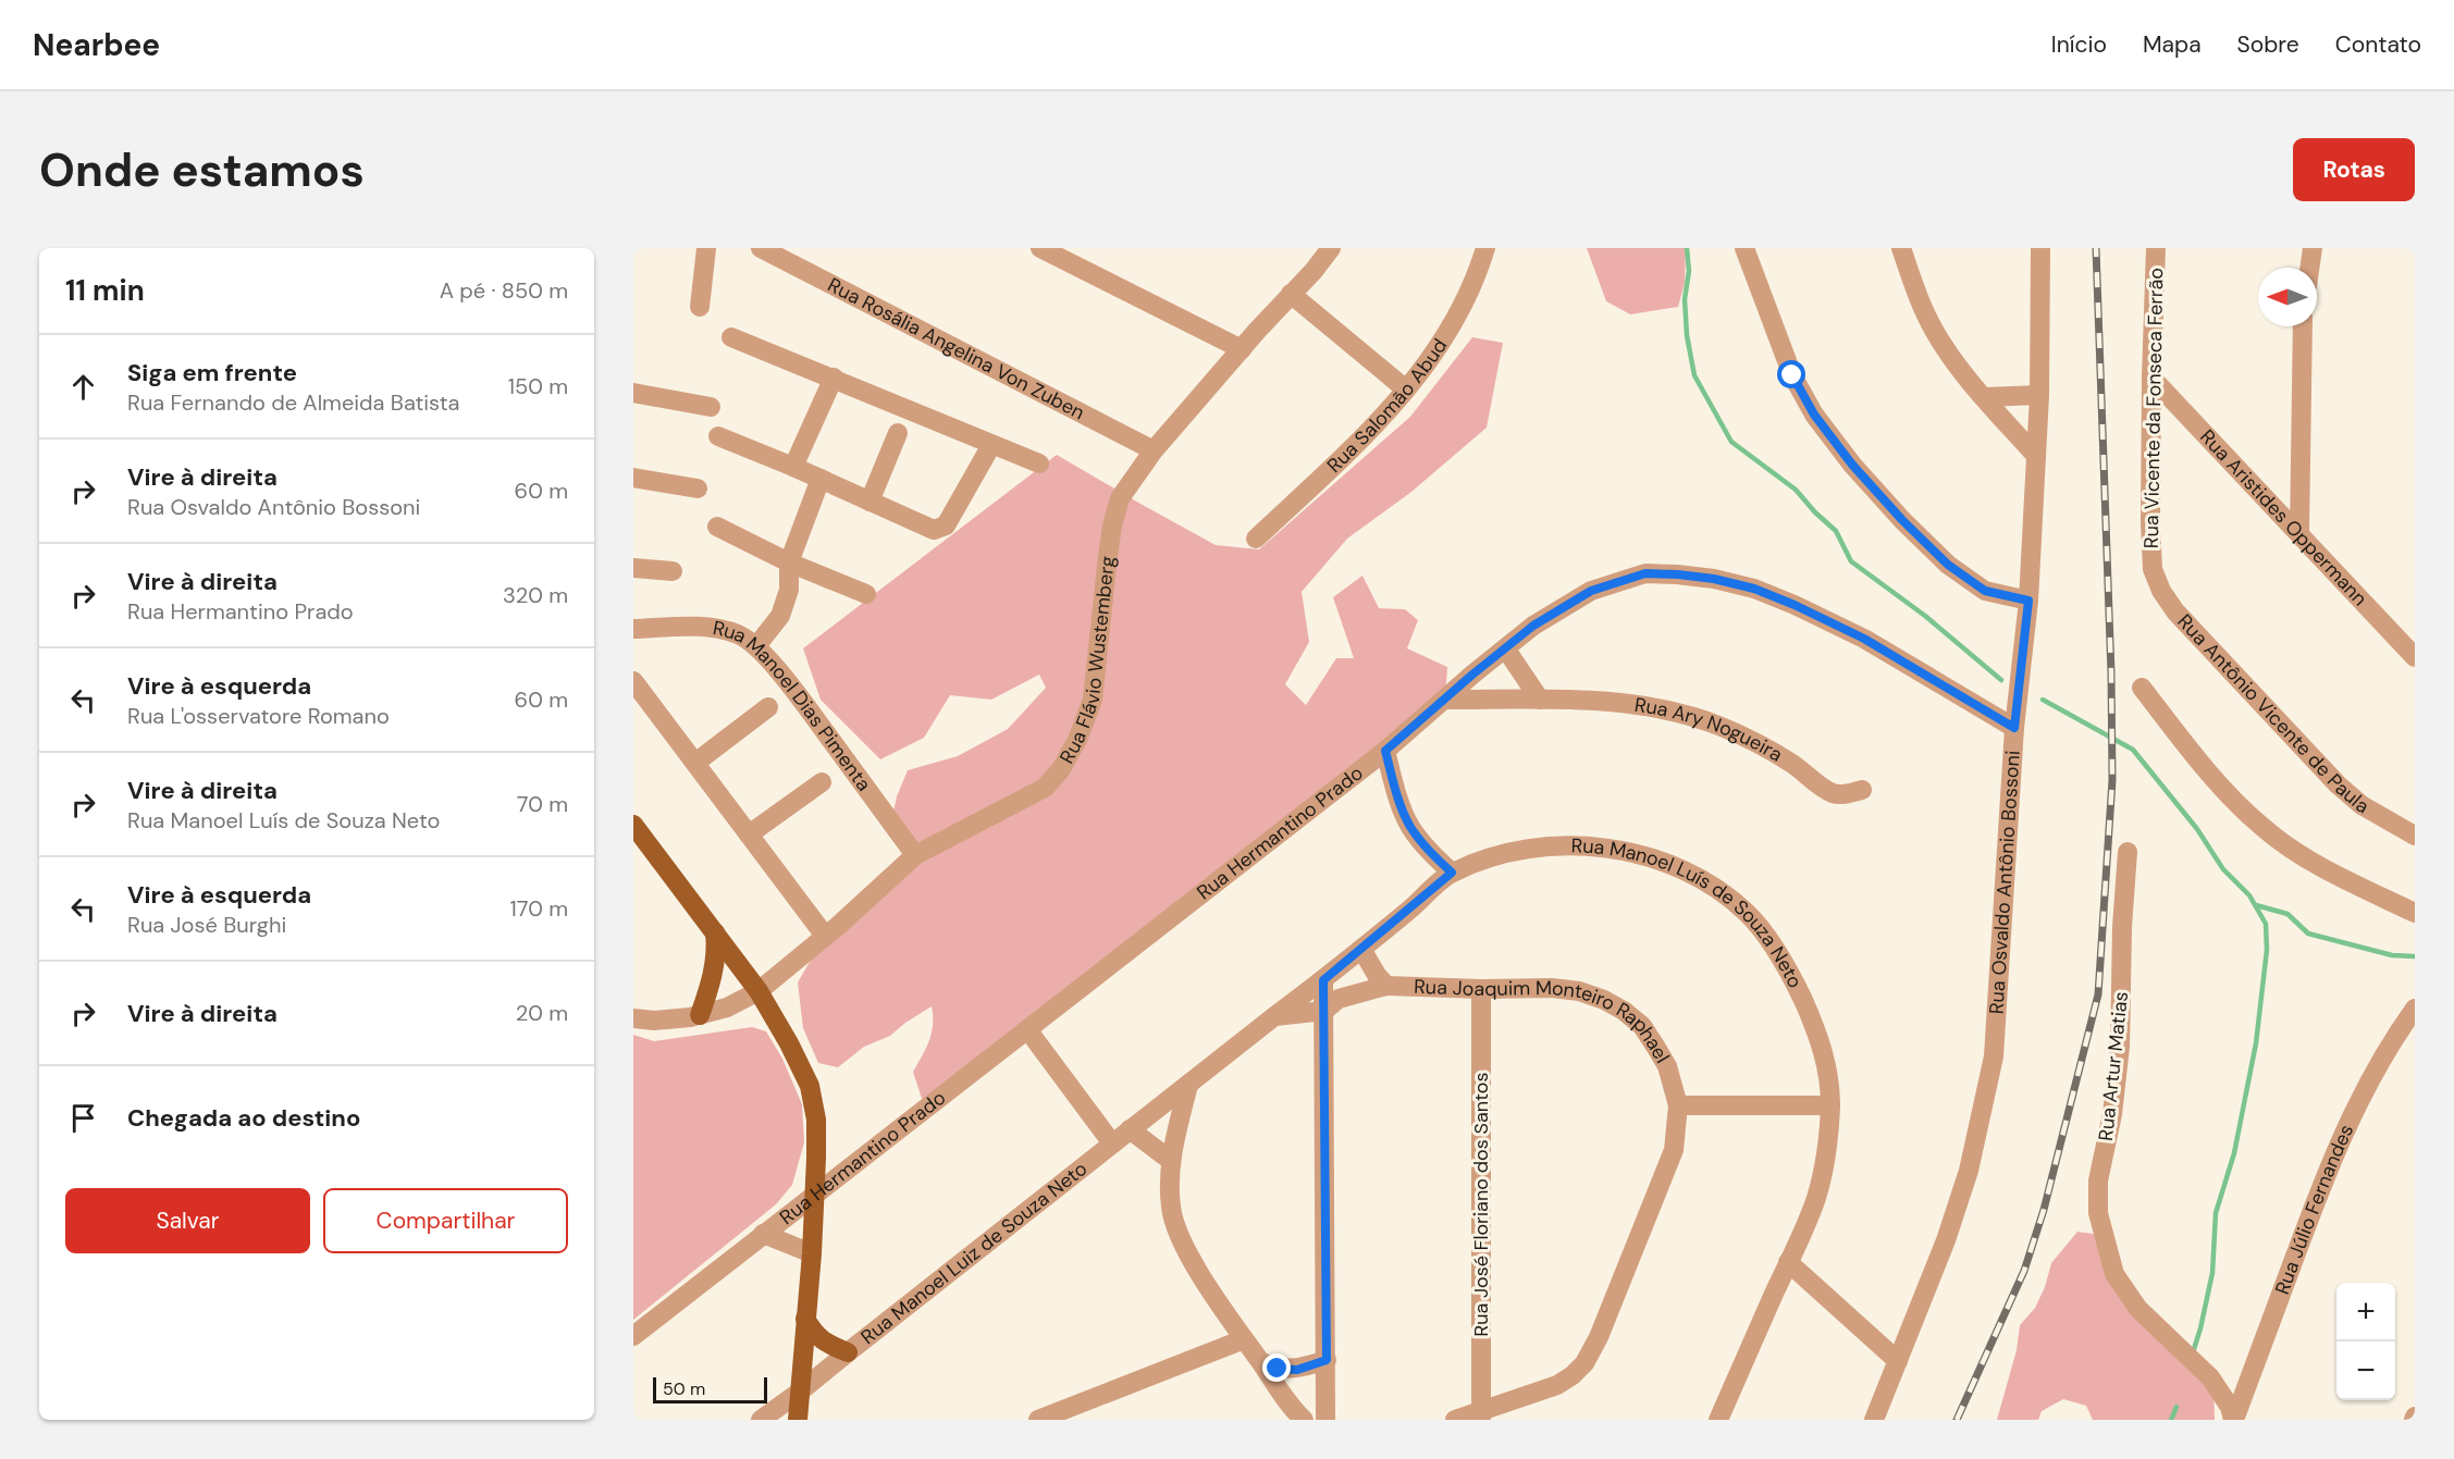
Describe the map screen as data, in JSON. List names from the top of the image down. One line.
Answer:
{"streets":{"street":["Rua Rosália Angelina Von Zuben","Rua Salomão Abud","Rua Vicente da Fonseca Ferrão","Rua Aristides Oppermann","Rua Flávio Wustemberg","Rua Antônio Vicente de Paula","Rua Manoel Dias Pimenta","Rua Ary Nogueira","Rua Hermantino Prado","Rua Osvaldo Antônio Bossoni","Rua Manoel Luís de Souza Neto","Rua Joaquim Monteiro Raphael","Rua Artur Matias","Rua José Floriano dos Santos","Rua Júlio Fernandes","Rua Manoel Luiz de Souza Neto"]},"crossings":[["Rua Rosália Angelina Von Zuben","Rua Flávio Wustemberg"],["Rua Vicente da Fonseca Ferrão","Rua Aristides Oppermann"],["Rua Vicente da Fonseca Ferrão","Rua Antônio Vicente de Paula"],["Rua Flávio Wustemberg","Rua Manoel Dias Pimenta"],["Rua Ary Nogueira","Rua Hermantino Prado"],["Rua Hermantino Prado","Rua Osvaldo Antônio Bossoni"],["Rua Manoel Luís de Souza Neto","Rua Joaquim Monteiro Raphael"],["Rua Manoel Luís de Souza Neto","Rua Manoel Luiz de Souza Neto"],["Rua Joaquim Monteiro Raphael","Rua José Floriano dos Santos"],["Rua Artur Matias","Rua Júlio Fernandes"]],"scale_bar":"50 m","north":"left","page":{"header":"Nearbee","nav":["Início","Mapa","Sobre","Contato"],"buttons":["Rotas",["Salvar","Compartilhar"]],"title":"Onde estamos","heading":["11 min","A pé · 850 m"],"list":[["Siga em frente","Rua Fernando de Almeida Batista","150 m"],["Vire à direita","Rua Osvaldo Antônio Bossoni","60 m"],["Vire à direita","Rua Hermantino Prado","320 m"],["Vire à esquerda","Rua L'osservatore Romano","60 m"],["Vire à direita","Rua Manoel Luís de Souza Neto","70 m"],["Vire à esquerda","Rua José Burghi","170 m"],["Vire à direita","20 m"],"Chegada ao destino"],"map_buttons":["+","−"],"scale":"50 m"}}
